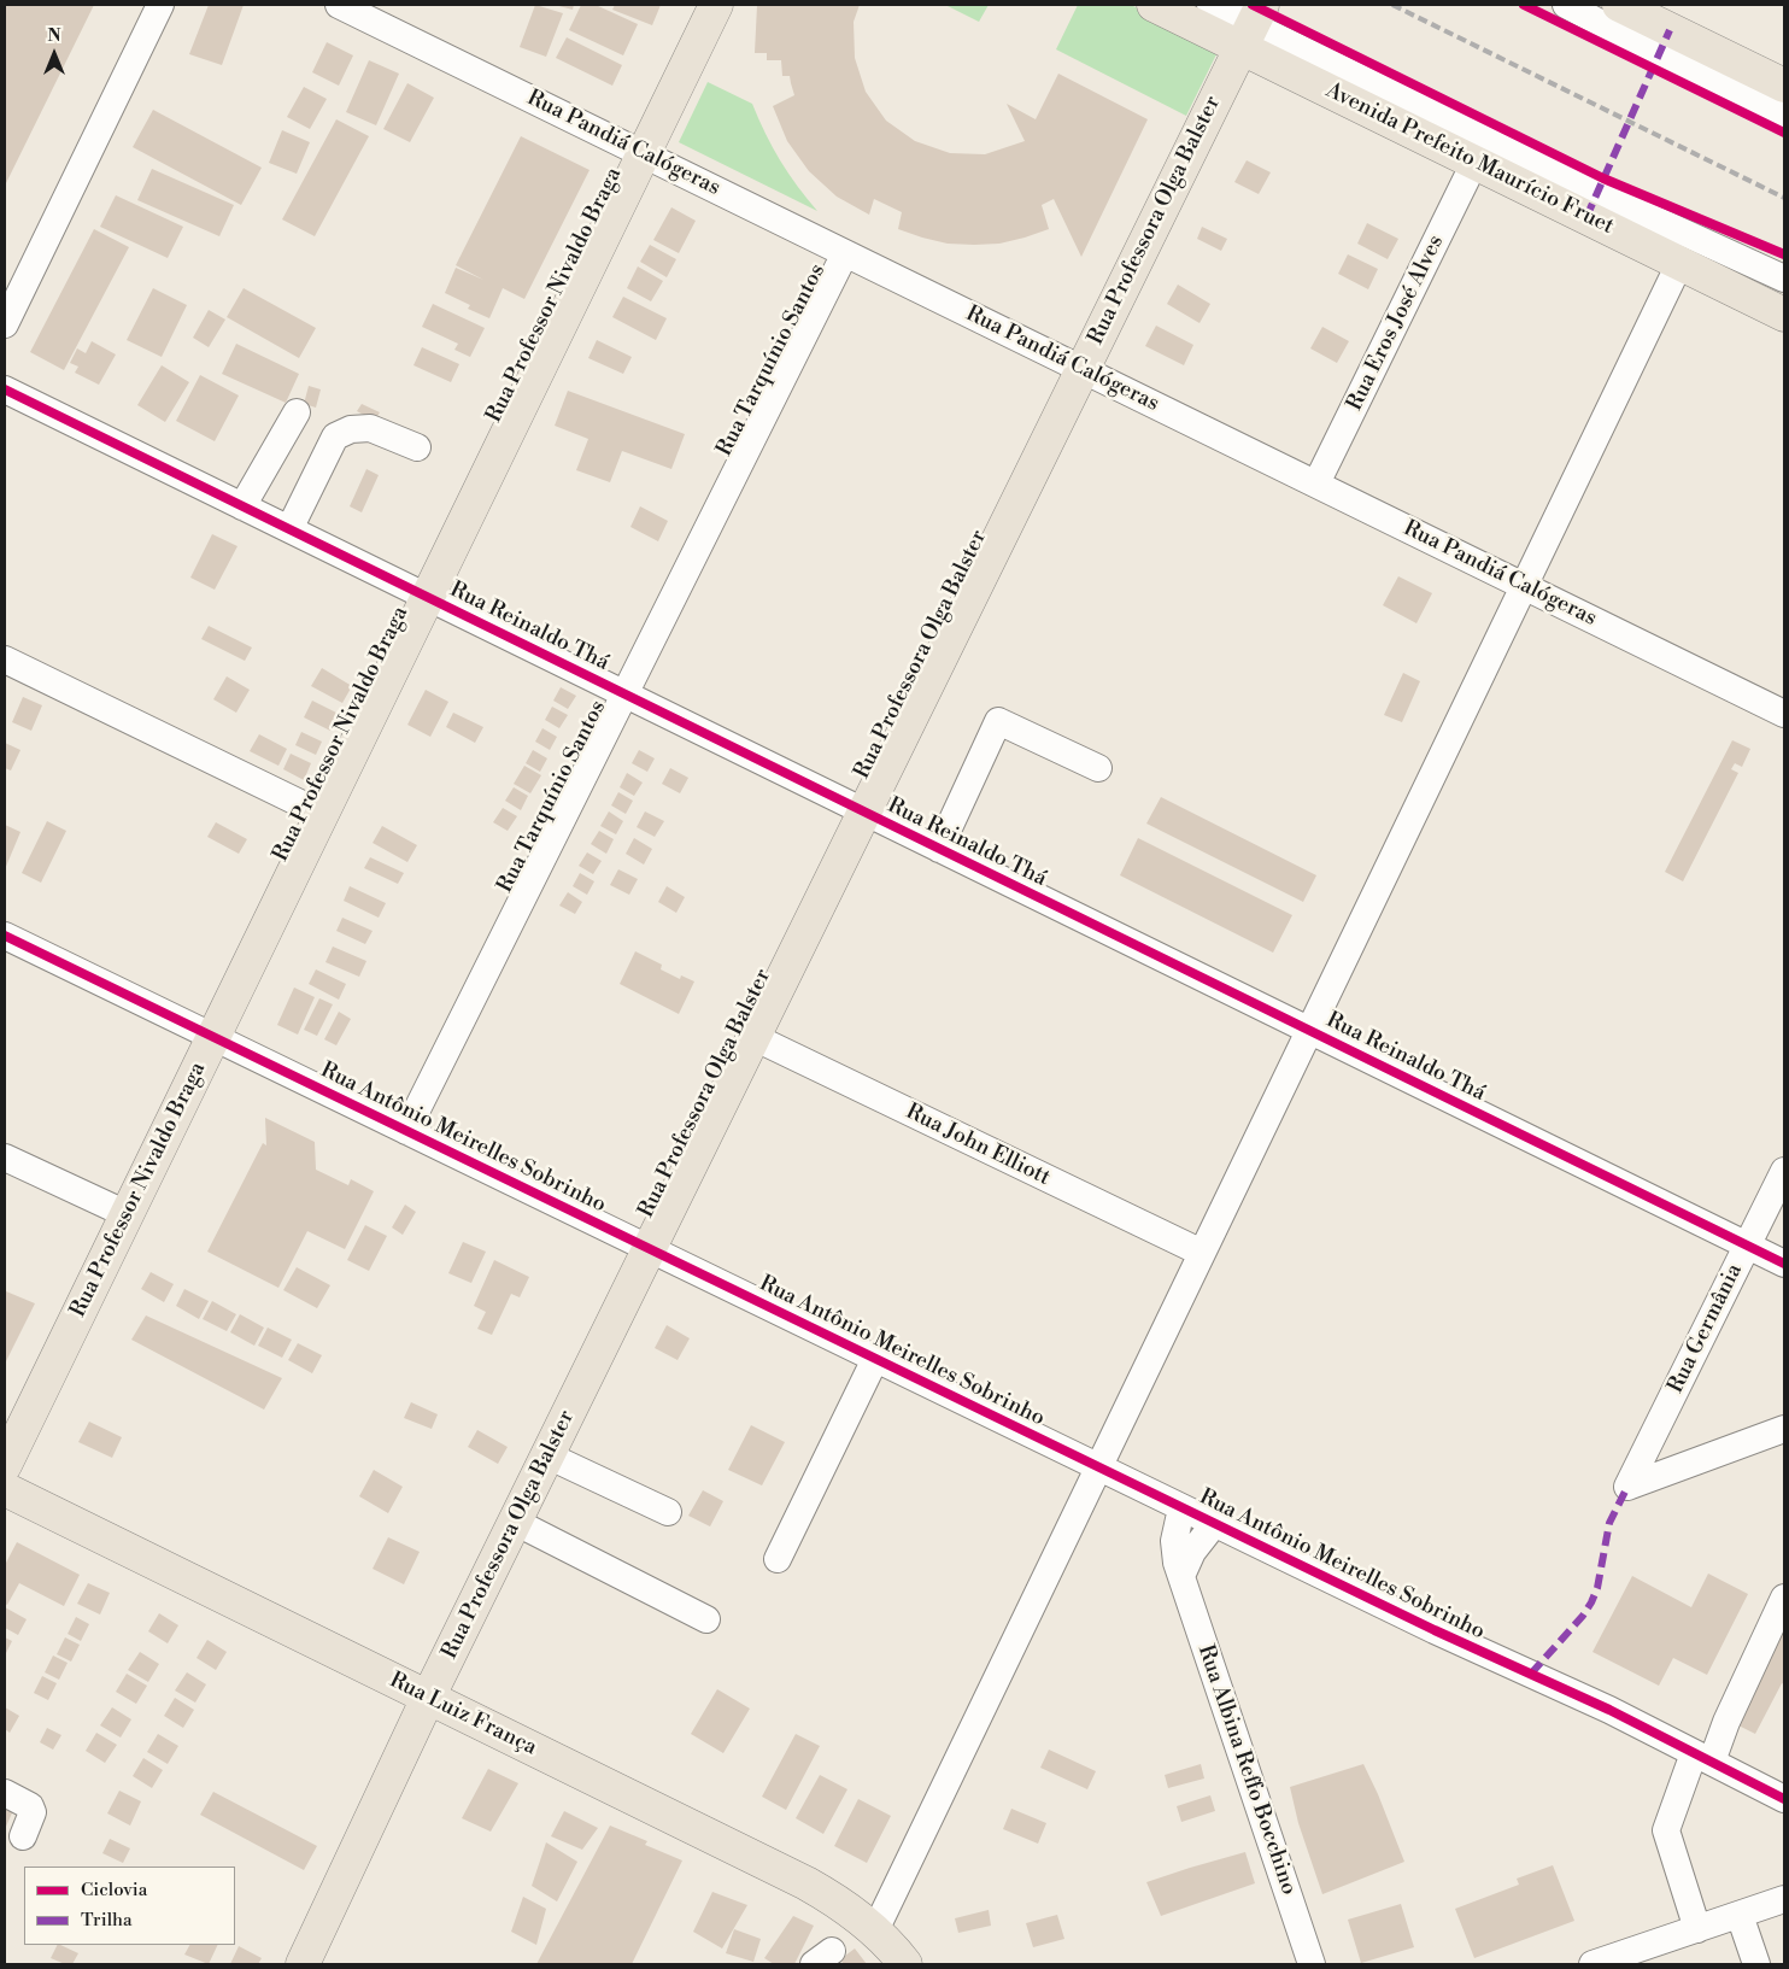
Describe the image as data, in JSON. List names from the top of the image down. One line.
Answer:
{"streets":{"main road":["Avenida Prefeito Maurício Fruet","Rua Professora Olga Balster","Rua Professor Nivaldo Braga","Rua Luiz França"],"street":["Rua Pandiá Calógeras","Rua Eros José Alves","Rua Tarquínio Santos","Rua Reinaldo Thá","Rua Antônio Meirelles Sobrinho","Rua John Elliott","Rua Germânia","Rua Albina Reffo Bocchino"]},"crossings":[["Rua Pandiá Calógeras","Rua Professora Olga Balster"],["Rua Pandiá Calógeras","Rua Professor Nivaldo Braga"],["Rua Pandiá Calógeras","Rua Eros José Alves"],["Rua Pandiá Calógeras","Rua Tarquínio Santos"],["Avenida Prefeito Maurício Fruet","Rua Professora Olga Balster"],["Avenida Prefeito Maurício Fruet","Rua Eros José Alves"],["Rua Professora Olga Balster","Rua Reinaldo Thá"],["Rua Professora Olga Balster","Rua Antônio Meirelles Sobrinho"],["Rua Professora Olga Balster","Rua John Elliott"],["Rua Professora Olga Balster","Rua Luiz França"],["Rua Professor Nivaldo Braga","Rua Reinaldo Thá"],["Rua Professor Nivaldo Braga","Rua Antônio Meirelles Sobrinho"],["Rua Tarquínio Santos","Rua Reinaldo Thá"],["Rua Tarquínio Santos","Rua Antônio Meirelles Sobrinho"],["Rua Reinaldo Thá","Rua Germânia"],["Rua Antônio Meirelles Sobrinho","Rua Albina Reffo Bocchino"]],"legend":["Ciclovia","Trilha"],"north":"top"}
